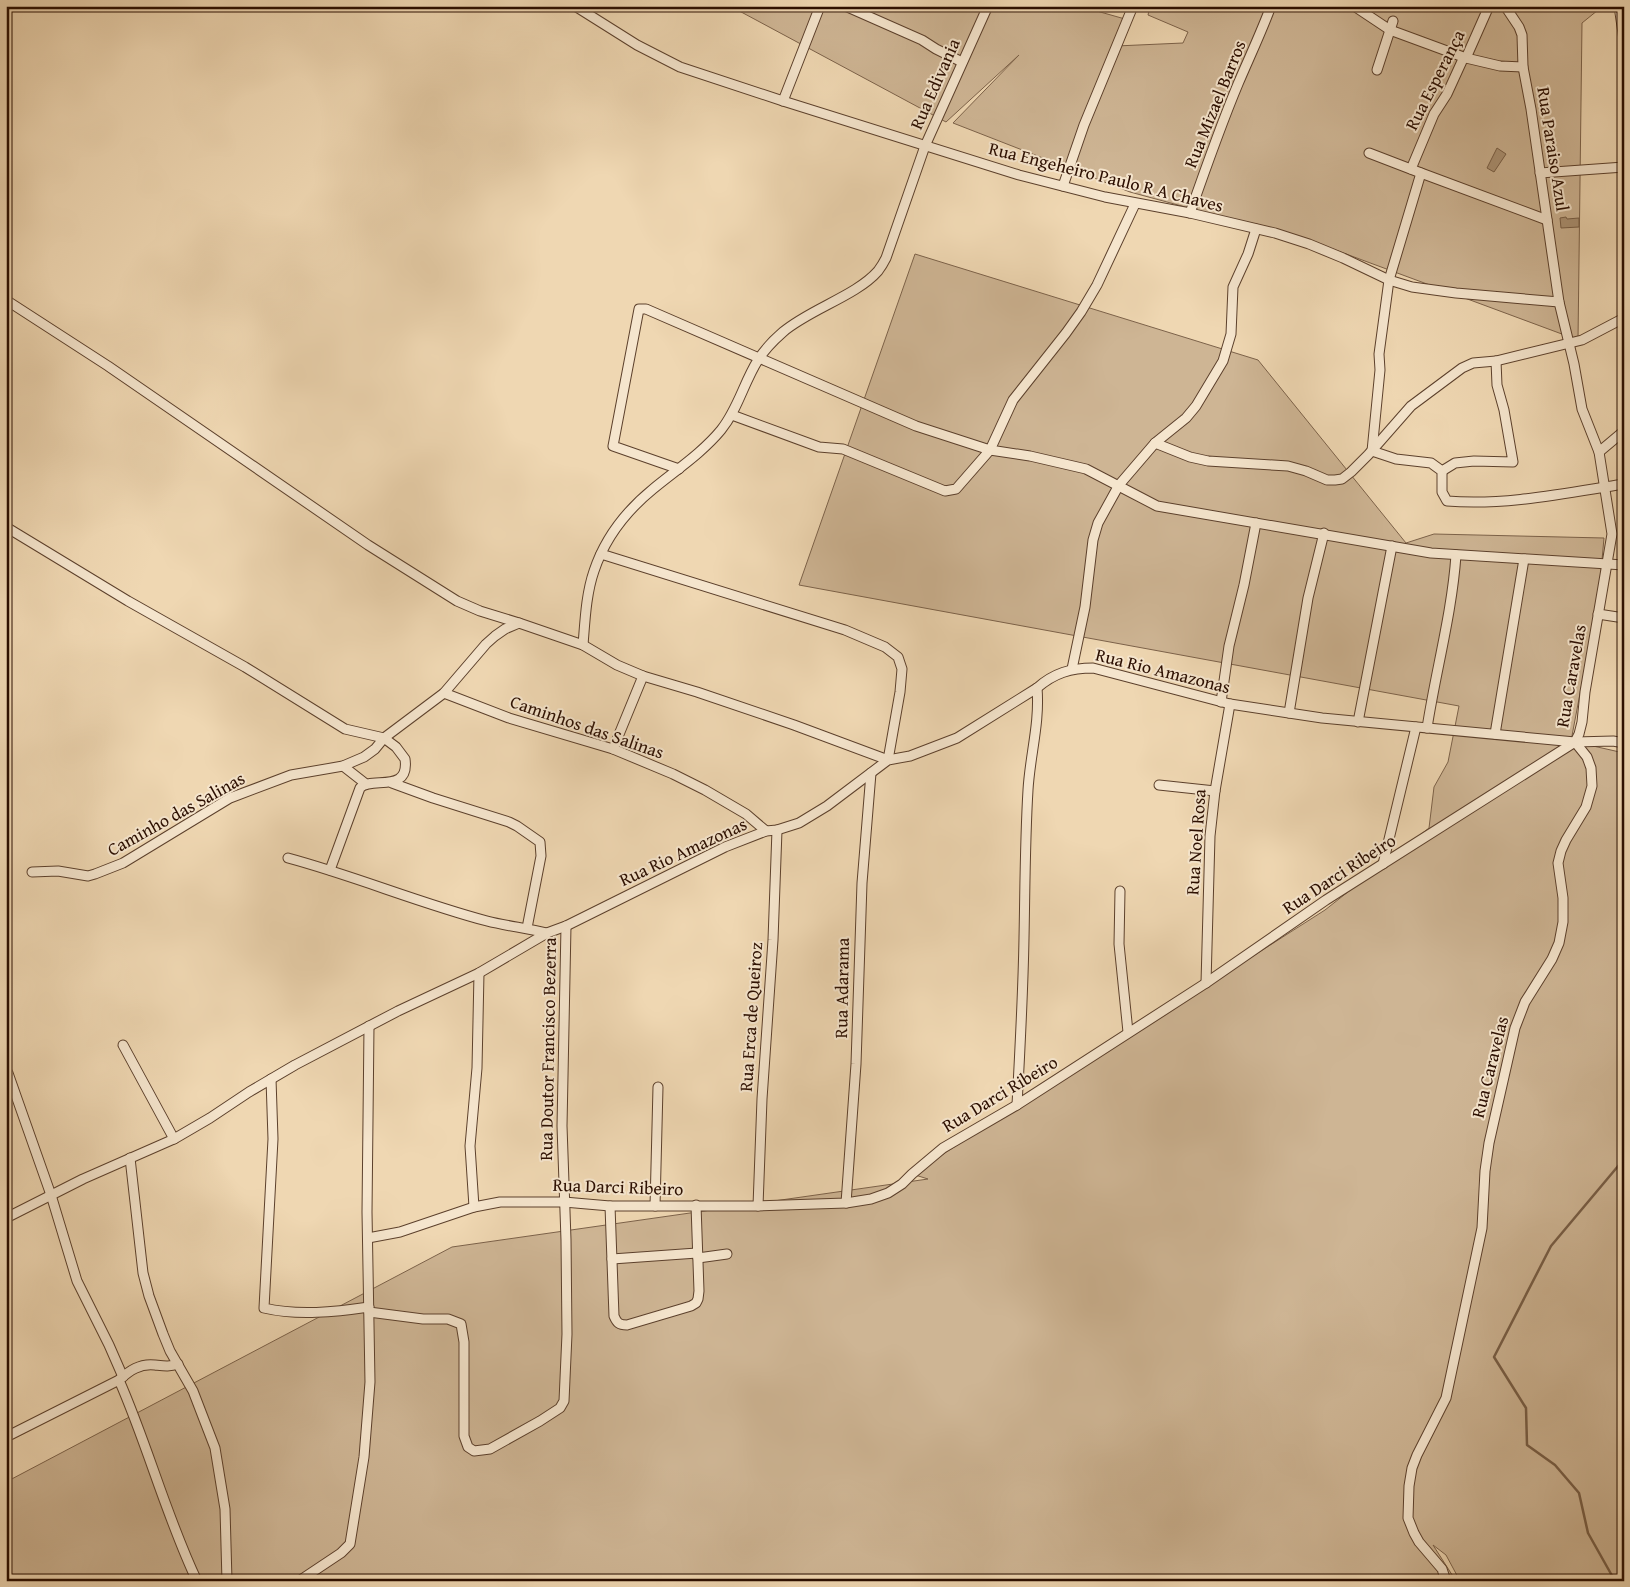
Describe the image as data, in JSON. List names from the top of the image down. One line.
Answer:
{"streets":{"street":["Rua Esperança","Rua Edivania","Rua Mizael Barros","Rua Paraiso Azul","Rua Engeheiro Paulo R A Chaves","Rua Rio Amazonas","Rua Caravelas","Caminhos das Salinas","Caminho das Salinas","Rua Noel Rosa","Rua Darci Ribeiro","Rua Adarama","Rua Erca de Queiroz","Rua Doutor Francisco Bezerra"]},"crossings":[["Rua Edivania","Rua Engeheiro Paulo R A Chaves"],["Rua Mizael Barros","Rua Engeheiro Paulo R A Chaves"],["Rua Paraiso Azul","Rua Engeheiro Paulo R A Chaves"],["Rua Paraiso Azul","Rua Caravelas"],["Rua Engeheiro Paulo R A Chaves","Rua Caravelas"],["Rua Rio Amazonas","Rua Caravelas"],["Rua Rio Amazonas","Caminhos das Salinas"],["Rua Rio Amazonas","Rua Noel Rosa"],["Rua Rio Amazonas","Rua Darci Ribeiro"],["Rua Rio Amazonas","Rua Adarama"],["Rua Rio Amazonas","Rua Erca de Queiroz"],["Rua Rio Amazonas","Rua Doutor Francisco Bezerra"],["Rua Caravelas","Rua Darci Ribeiro"],["Caminhos das Salinas","Caminho das Salinas"],["Rua Noel Rosa","Rua Darci Ribeiro"],["Rua Darci Ribeiro","Rua Adarama"],["Rua Darci Ribeiro","Rua Erca de Queiroz"],["Rua Darci Ribeiro","Rua Doutor Francisco Bezerra"]]}
